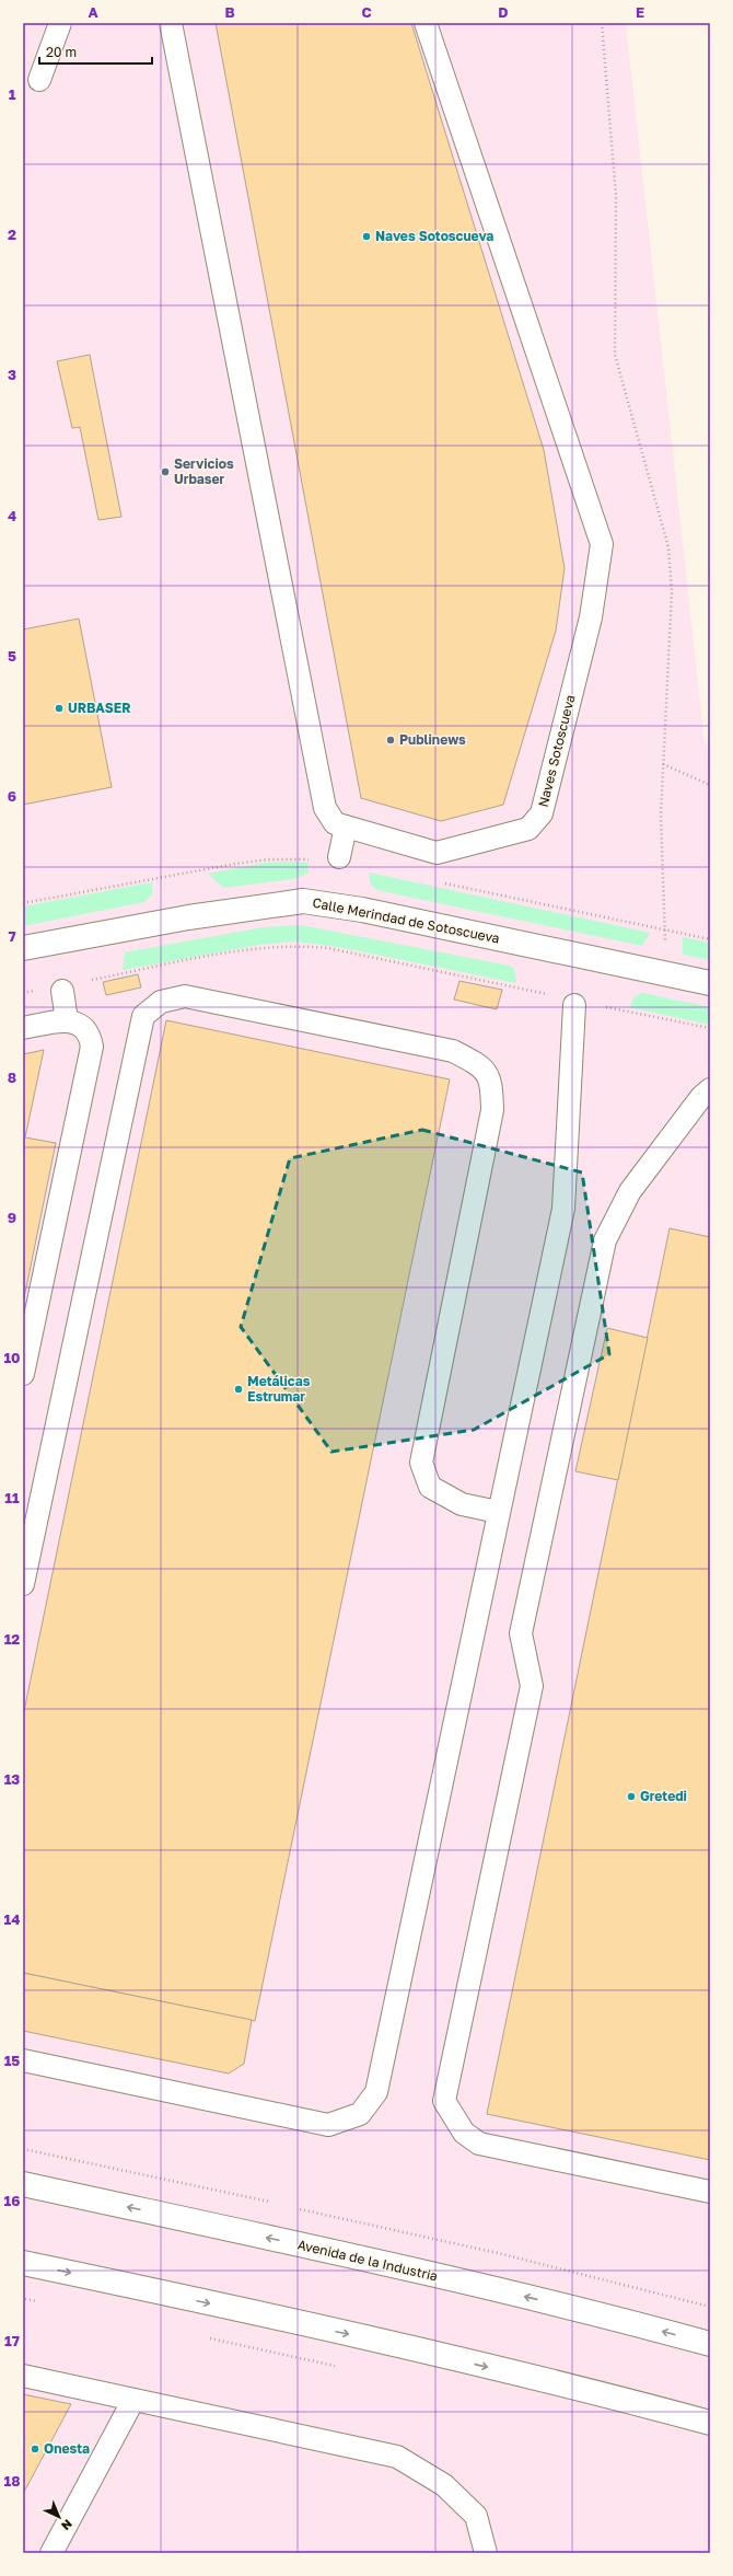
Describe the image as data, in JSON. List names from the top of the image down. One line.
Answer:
{"streets":{"main road":["Calle Merindad de Sotoscueva","Avenida de la Industria"],"lane":["Naves Sotoscueva"]},"places":["Naves Sotoscueva","Servicios Urbaser","URBASER","Publinews","Metálicas Estrumar","Gretedi","Onesta"],"scale_bar":"20 m","north":"bottom right","grid":{"columns":["A","B","C","D","E"],"rows":["1","2","3","4","5","6","7","8","9","10","11","12","13","14","15","16","17","18"]}}
